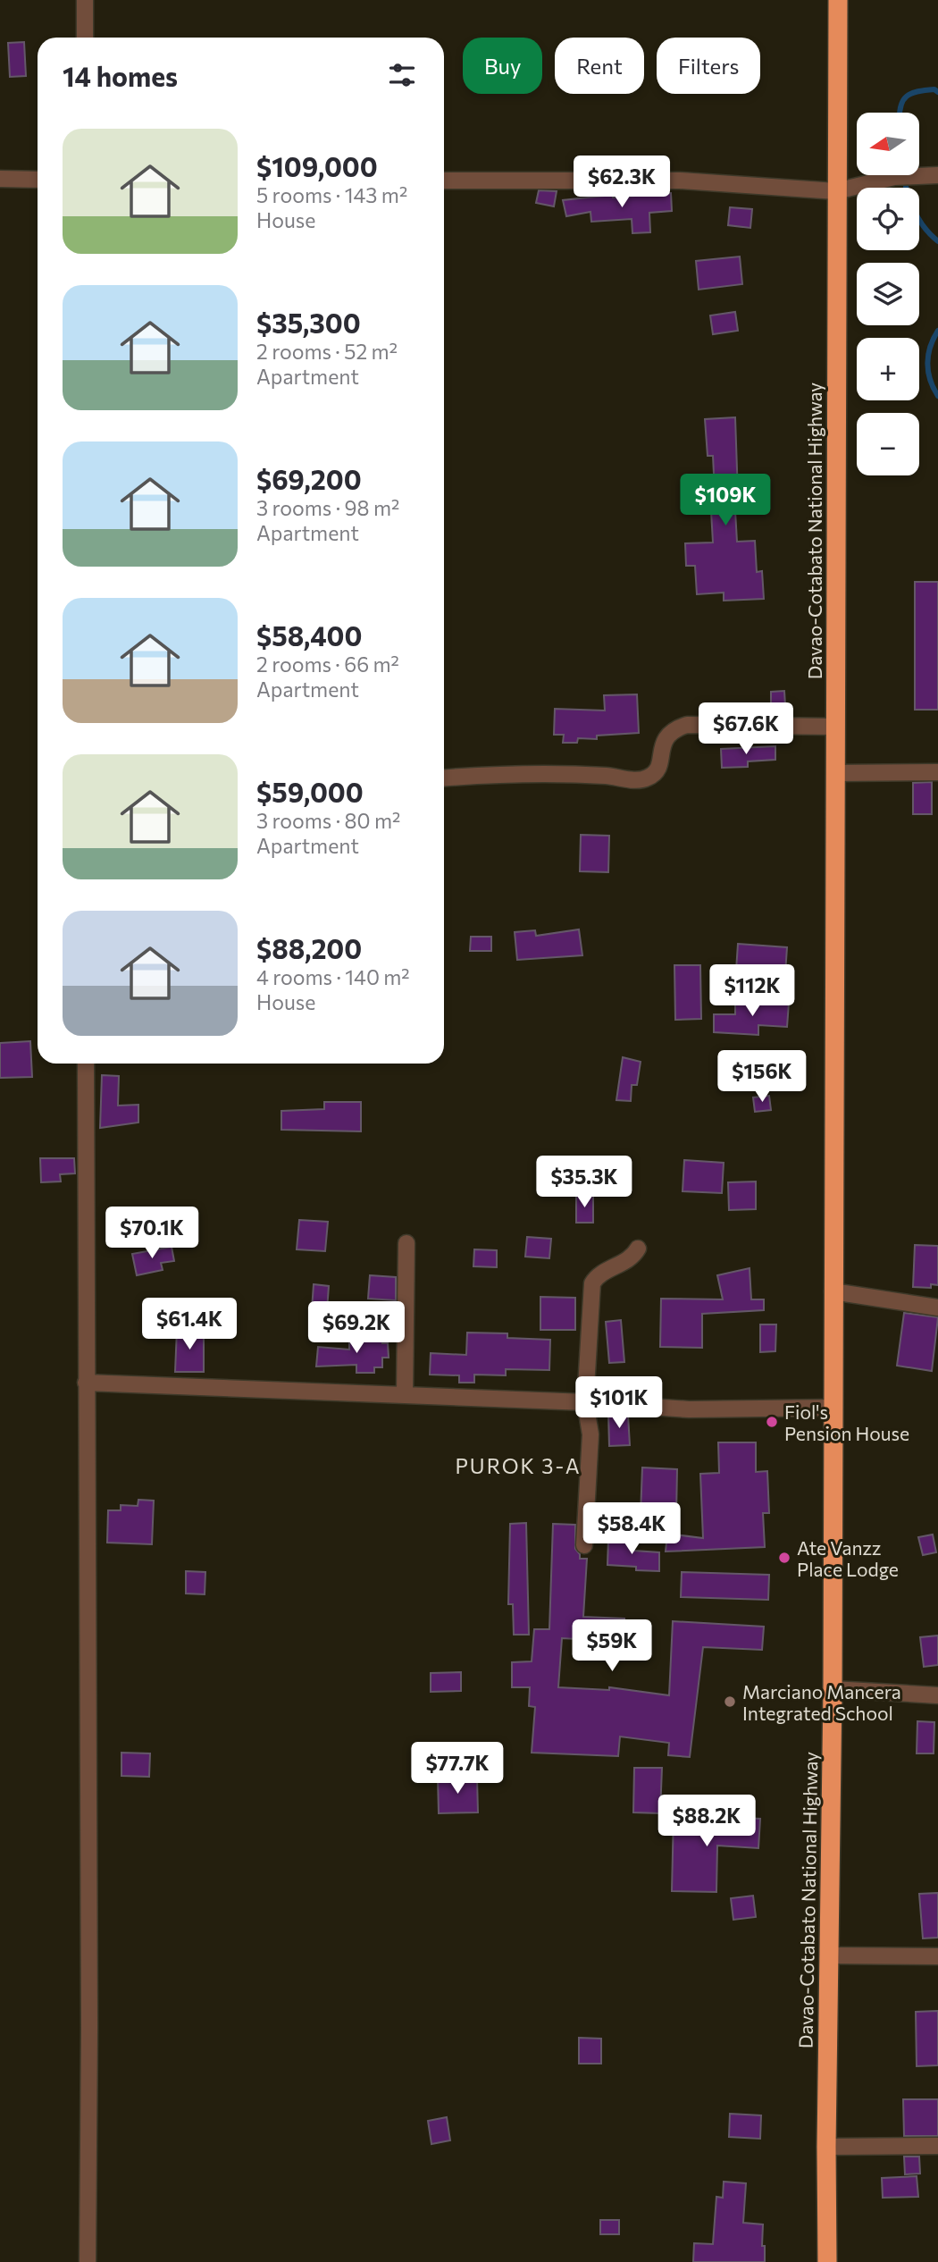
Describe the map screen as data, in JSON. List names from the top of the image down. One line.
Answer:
{"streets":{"highway":["Davao-Cotabato National Highway"]},"districts":["PUROK 3-A"],"places":["Fiol's Pension House","Ate Vanzz Place Lodge","Marciano Mancera Integrated School"],"north":"left","page":{"chip":["Buy","Rent","Filters"],"heading":"14 homes","map_buttons":["+","−"],"list":[{"name":"$109,000","note":"5 rooms · 143 m² · House"},{"name":"$35,300","note":"2 rooms · 52 m² · Apartment"},{"name":"$69,200","note":"3 rooms · 98 m² · Apartment"},{"name":"$58,400","note":"2 rooms · 66 m² · Apartment"},{"name":"$59,000","note":"3 rooms · 80 m² · Apartment"},{"name":"$88,200","note":"4 rooms · 140 m² · House"}],"price":["$62.3K","$109K","$67.6K","$112K","$156K","$35.3K","$70.1K","$61.4K","$69.2K","$101K","$58.4K","$59K","$77.7K","$88.2K"]}}
